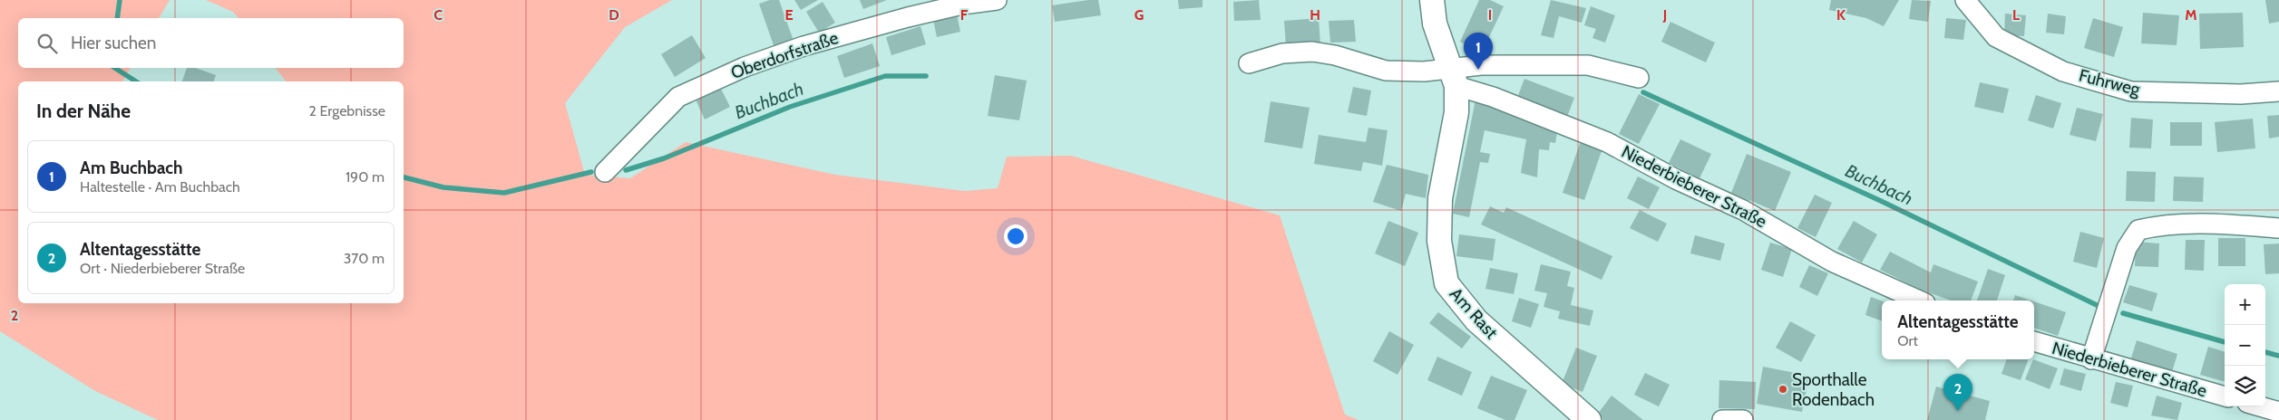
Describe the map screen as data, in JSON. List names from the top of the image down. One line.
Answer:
{"streets":{"street":["Oberdorfstraße","Fuhrweg","Niederbieberer Straße","Am Rast"]},"crossings":[["Niederbieberer Straße","Am Rast"]],"water":["Buchbach"],"places":["Sporthalle Rodenbach"],"page":{"search":"Hier suchen","pins":["1","2"],"heading":["In der Nähe","2 Ergebnisse"],"list":[{"mark":"1","name":"Am Buchbach","note":"Haltestelle · Am Buchbach","value":"190 m"},{"mark":"2","name":"Altentagesstätte","note":"Ort · Niederbieberer Straße","value":"370 m"}],"map_buttons":["+","−"],"popup":["Altentagesstätte","Ort"]},"grid":{"columns":["C","D","E","F","G","H","I","J","K","L","M"],"rows":["2"]}}
